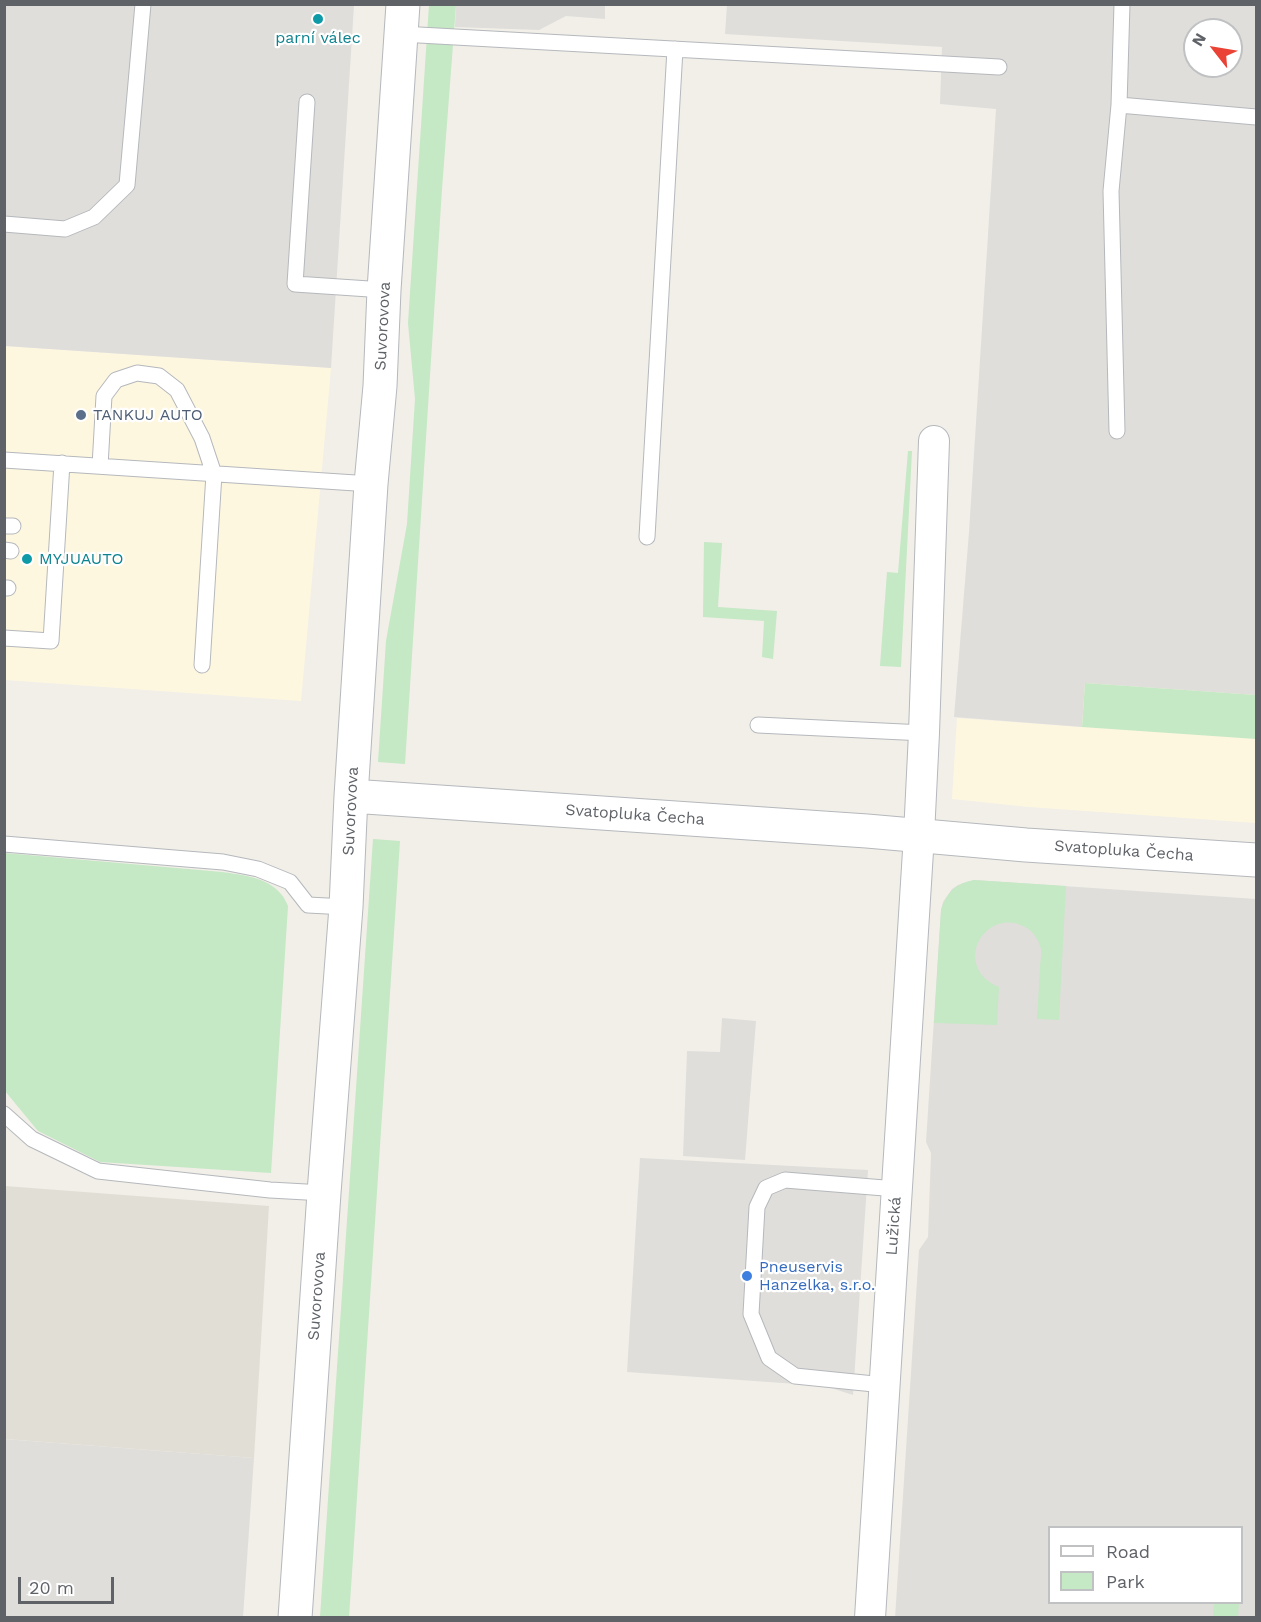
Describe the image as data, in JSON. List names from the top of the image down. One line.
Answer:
{"streets":{"street":["Suvorovova","Svatopluka Čecha","Lužická"]},"crossings":[["Suvorovova","Svatopluka Čecha"],["Svatopluka Čecha","Lužická"]],"places":["parní válec","TANKUJ AUTO","MYJUAUTO","Pneuservis Hanzelka, s.r.o."],"legend":["Road","Park"],"scale_bar":"20 m","north":"top left"}
